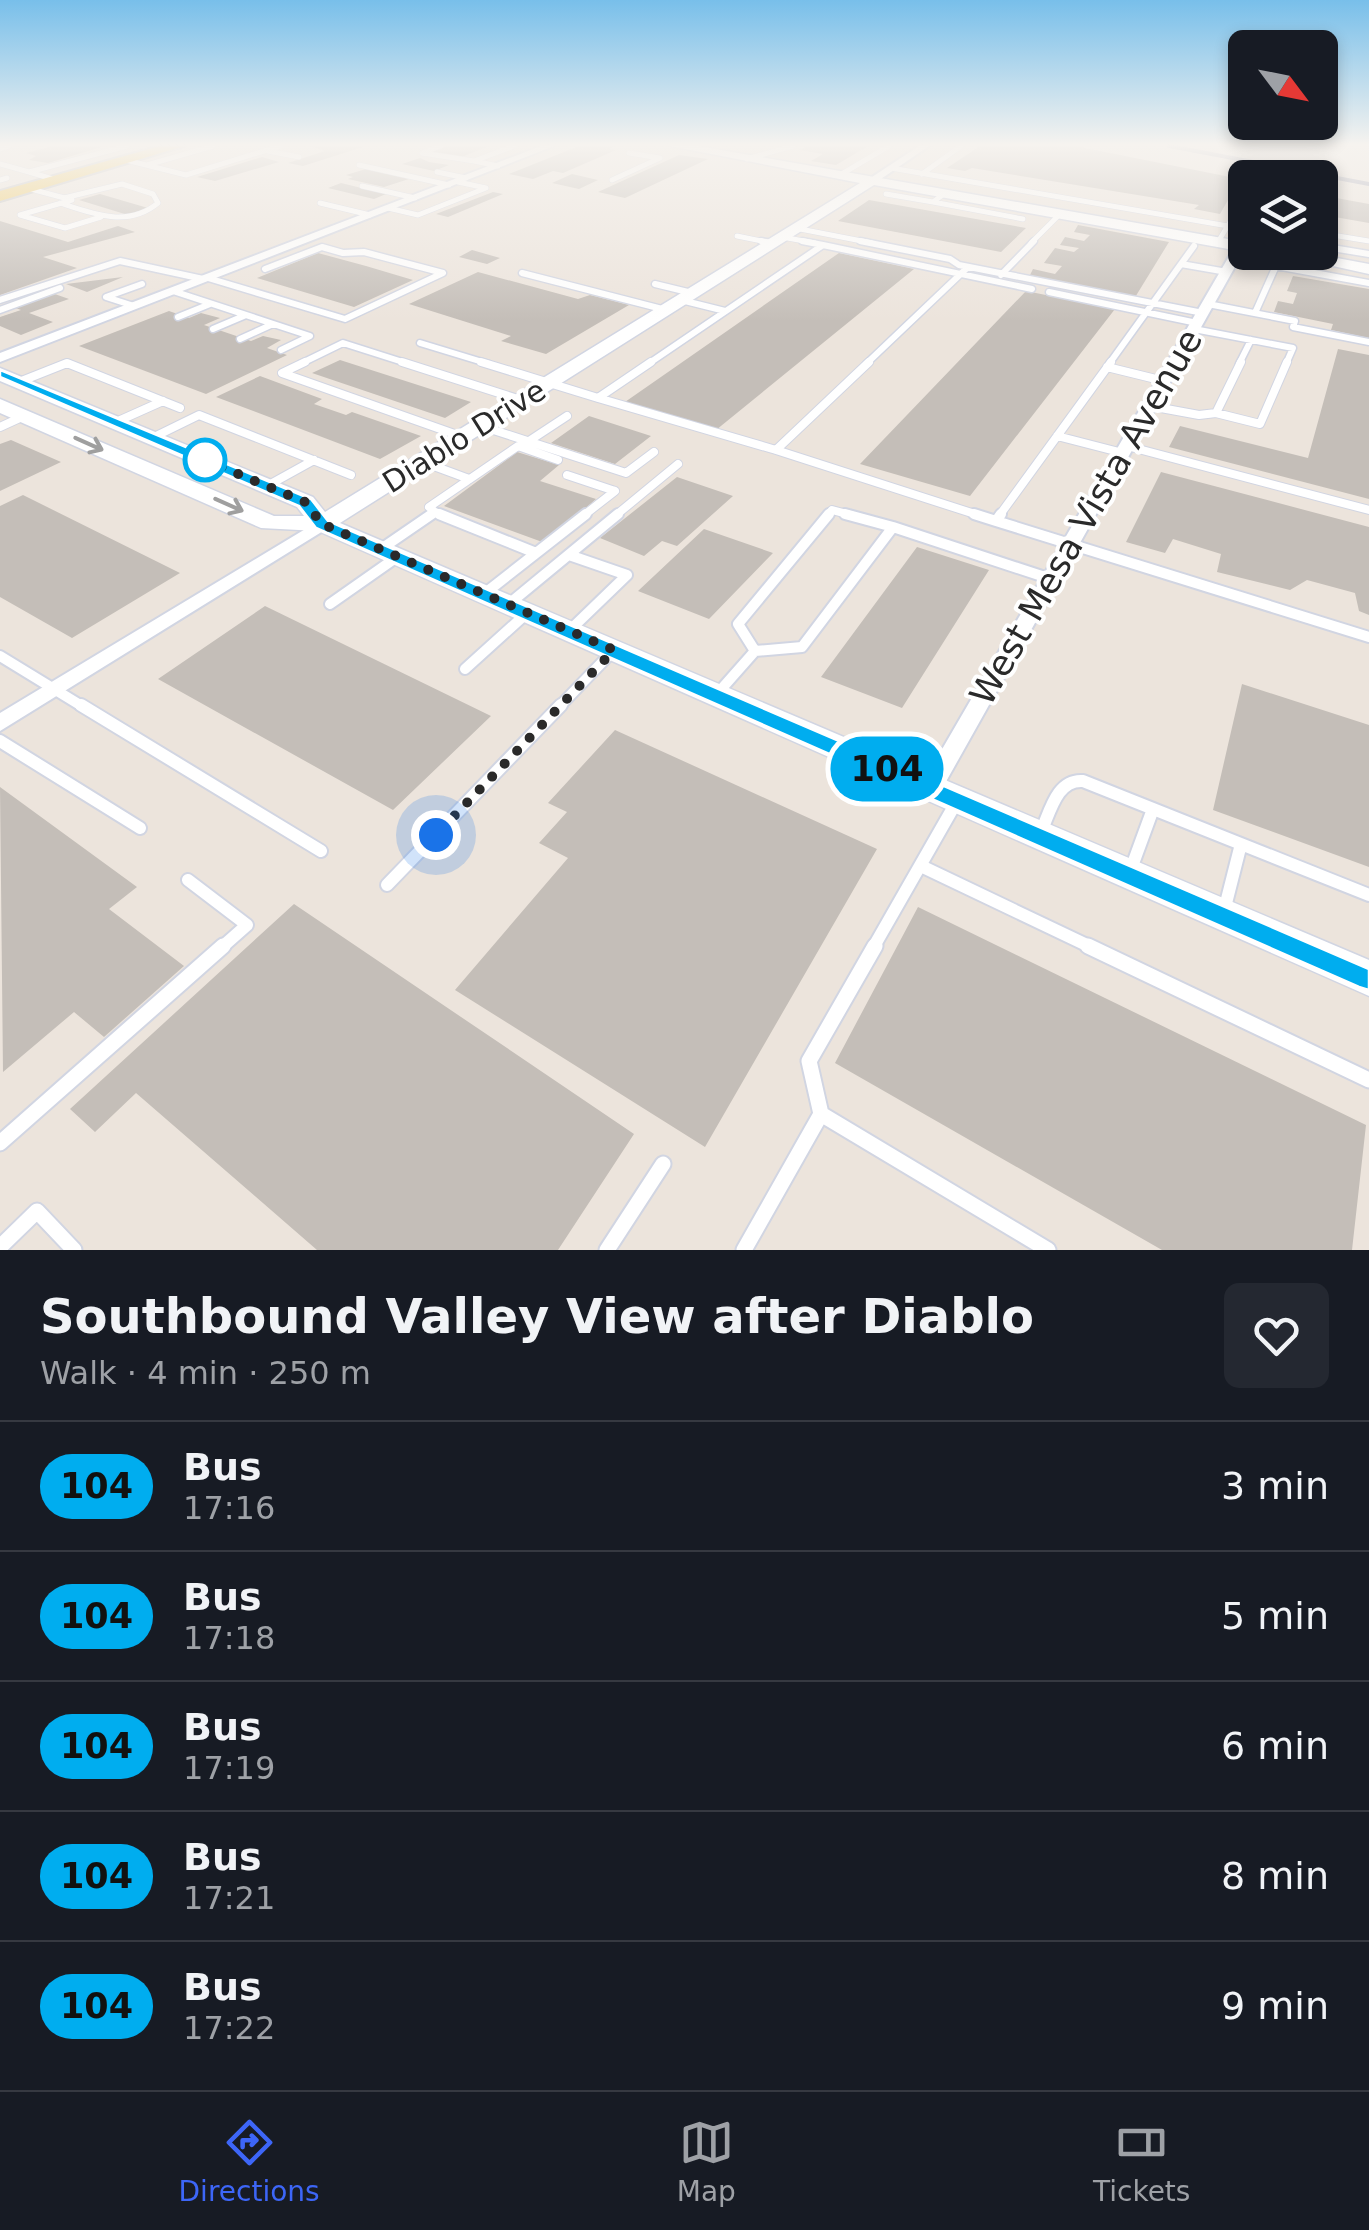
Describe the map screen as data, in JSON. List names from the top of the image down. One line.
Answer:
{"streets":{"street":["Diablo Drive","West Mesa Vista Avenue"]},"lines":["bus line 104"],"north":"bottom right","page":{"on_map":"104","heading":["Southbound Valley View after Diablo","Walk · 4 min · 250 m"],"list":[{"mark":"104","name":"Bus","note":"17:16","value":"3 min"},{"mark":"104","name":"Bus","note":"17:18","value":"5 min"},{"mark":"104","name":"Bus","note":"17:19","value":"6 min"},{"mark":"104","name":"Bus","note":"17:21","value":"8 min"},{"mark":"104","name":"Bus","note":"17:22","value":"9 min"}],"tabs":["Directions","Map","Tickets"]}}
